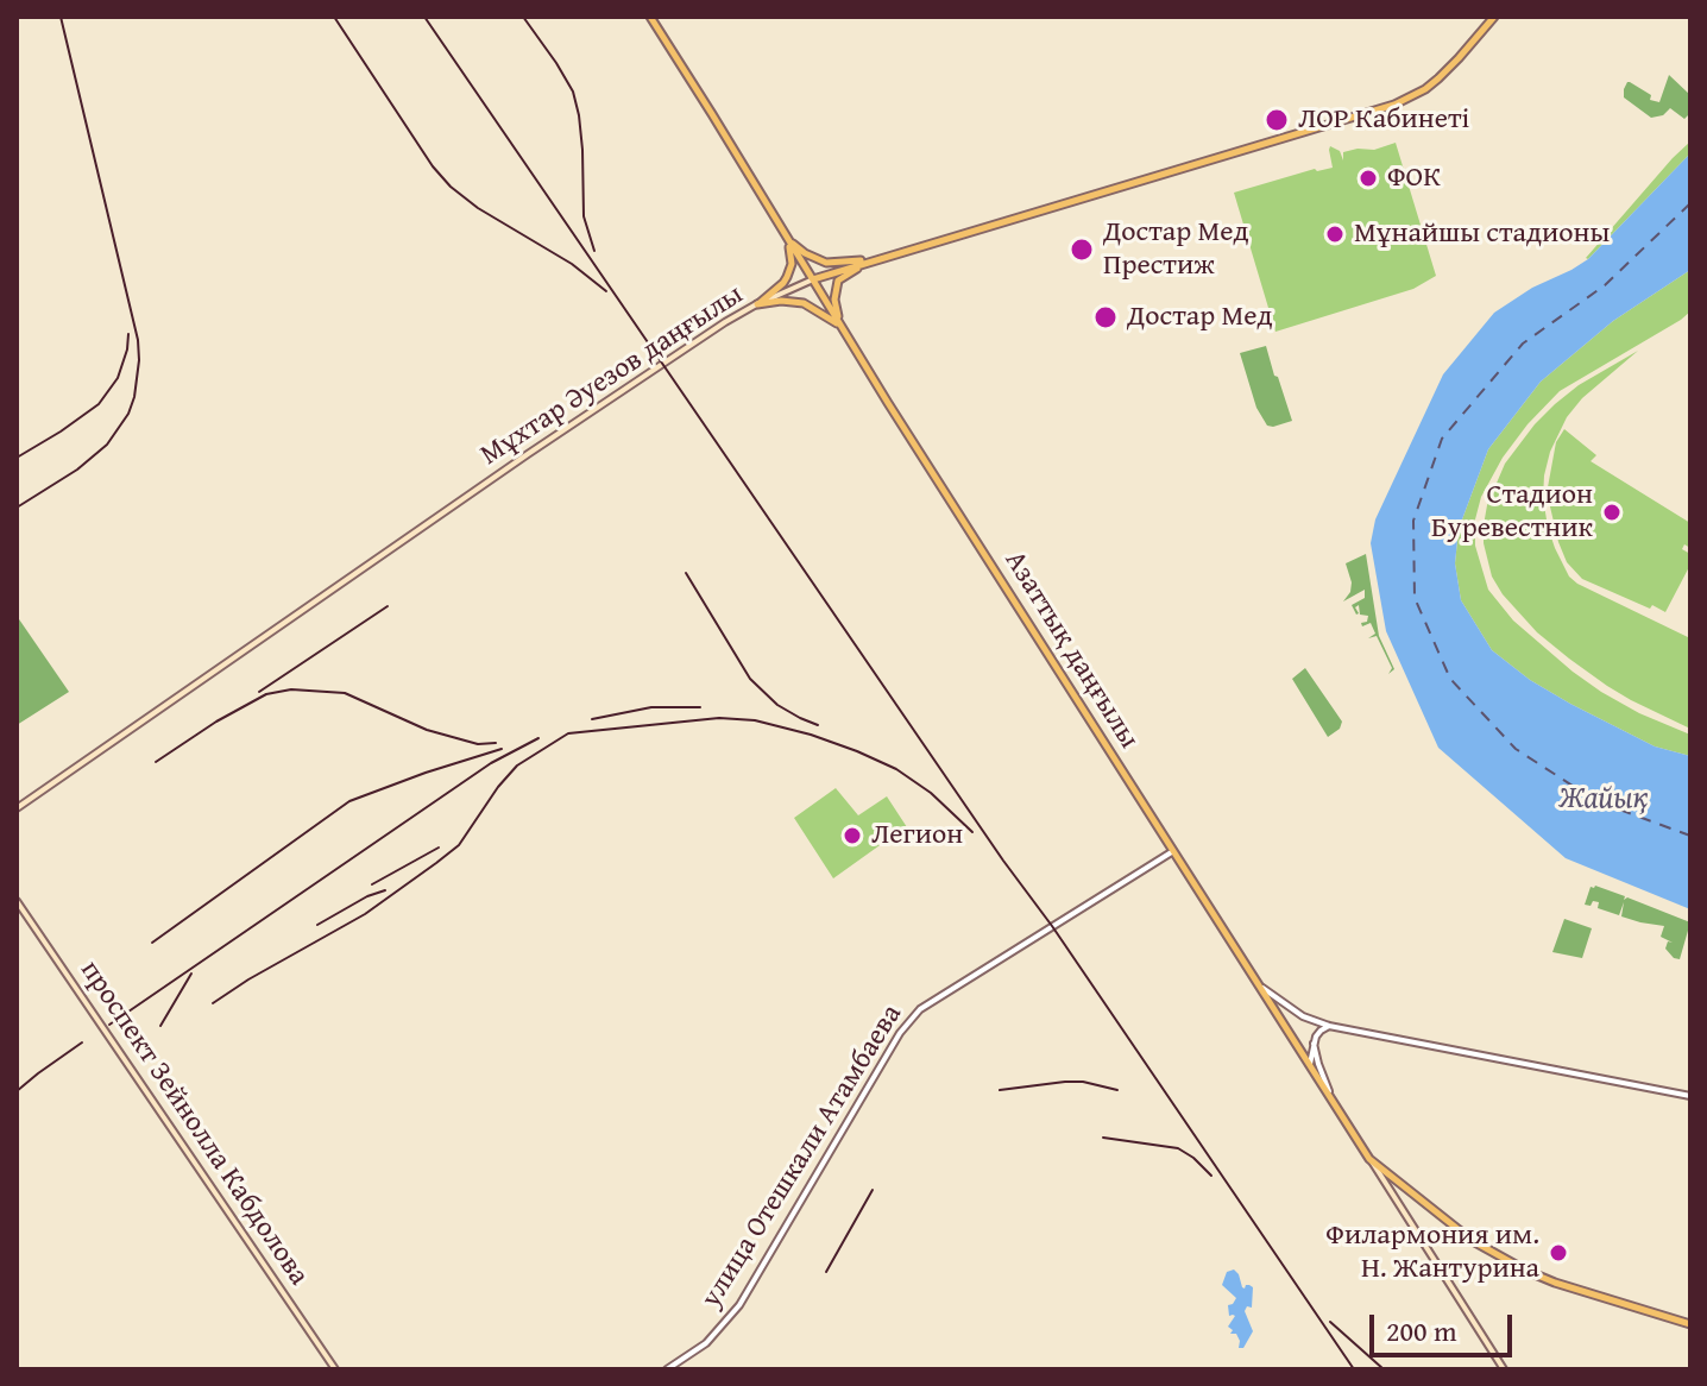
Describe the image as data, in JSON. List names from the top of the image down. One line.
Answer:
{"streets":{"main road":["Мұхтар Әуезов даңғылы","Азаттық даңғылы","проспект Зейнолла Кабдолова"],"street":["улица Отешкали Атамбаева"]},"crossings":[["Мұхтар Әуезов даңғылы","Азаттық даңғылы"],["Азаттық даңғылы","улица Отешкали Атамбаева"]],"water":["Жайық"],"places":["ЛОР Кабинетi","ФОК","Мұнайшы стадионы","Достар Мед Престиж","Достар Мед","Стадион Буревестник","Легион","Филармония им. Н. Жантурина"],"scale_bar":"200 m"}
